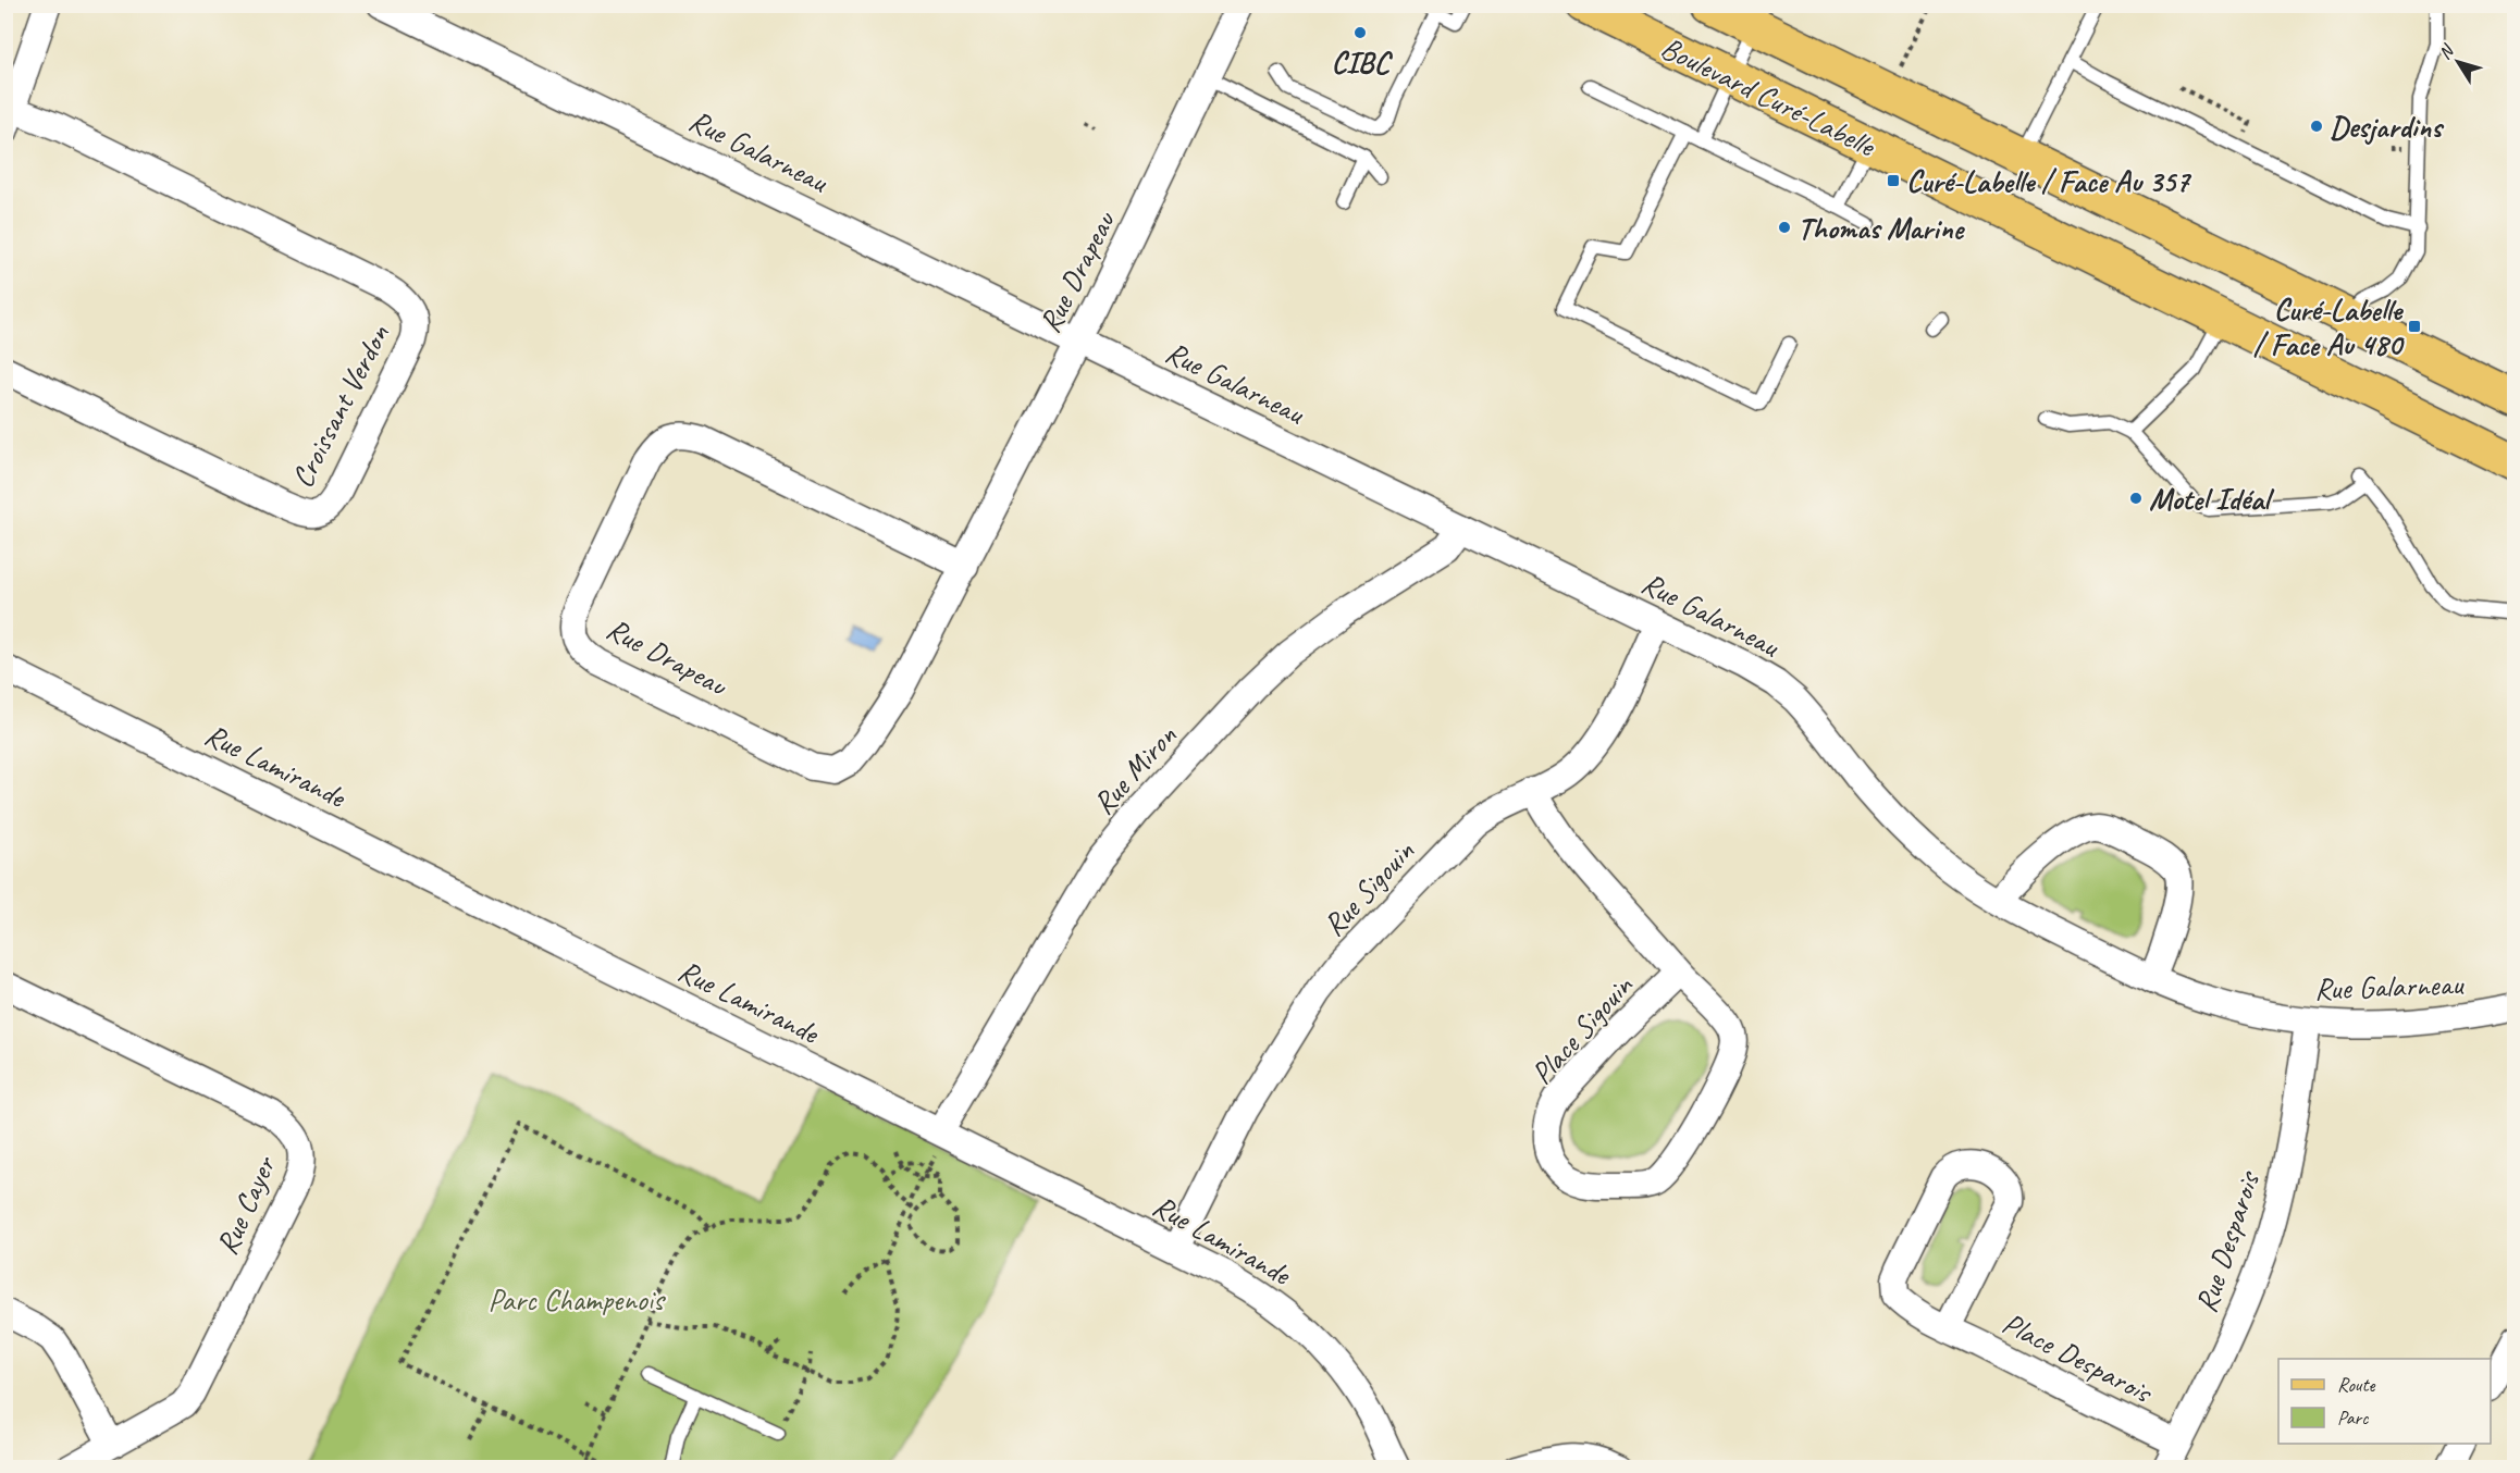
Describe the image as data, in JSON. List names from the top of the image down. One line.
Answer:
{"streets":{"main road":["Boulevard Curé-Labelle"],"street":["Rue Galarneau","Rue Drapeau","Croissant Verdon","Rue Lamirande","Rue Miron","Rue Sigouin","Place Sigouin","Rue Cayer","Rue Desparois","Place Desparois"]},"crossings":[["Rue Galarneau","Rue Drapeau"],["Rue Galarneau","Rue Miron"],["Rue Galarneau","Rue Sigouin"],["Rue Galarneau","Rue Desparois"],["Rue Lamirande","Rue Miron"],["Rue Lamirande","Rue Sigouin"],["Rue Sigouin","Place Sigouin"],["Rue Desparois","Place Desparois"]],"parks":["Parc Champenois"],"places":{"other":["CIBC","Desjardins","Thomas Marine","Motel Idéal"],"transit":["Curé-Labelle / Face Au 357","Curé-Labelle / Face Au 480"]},"legend":["Route","Parc"],"north":"top left"}
